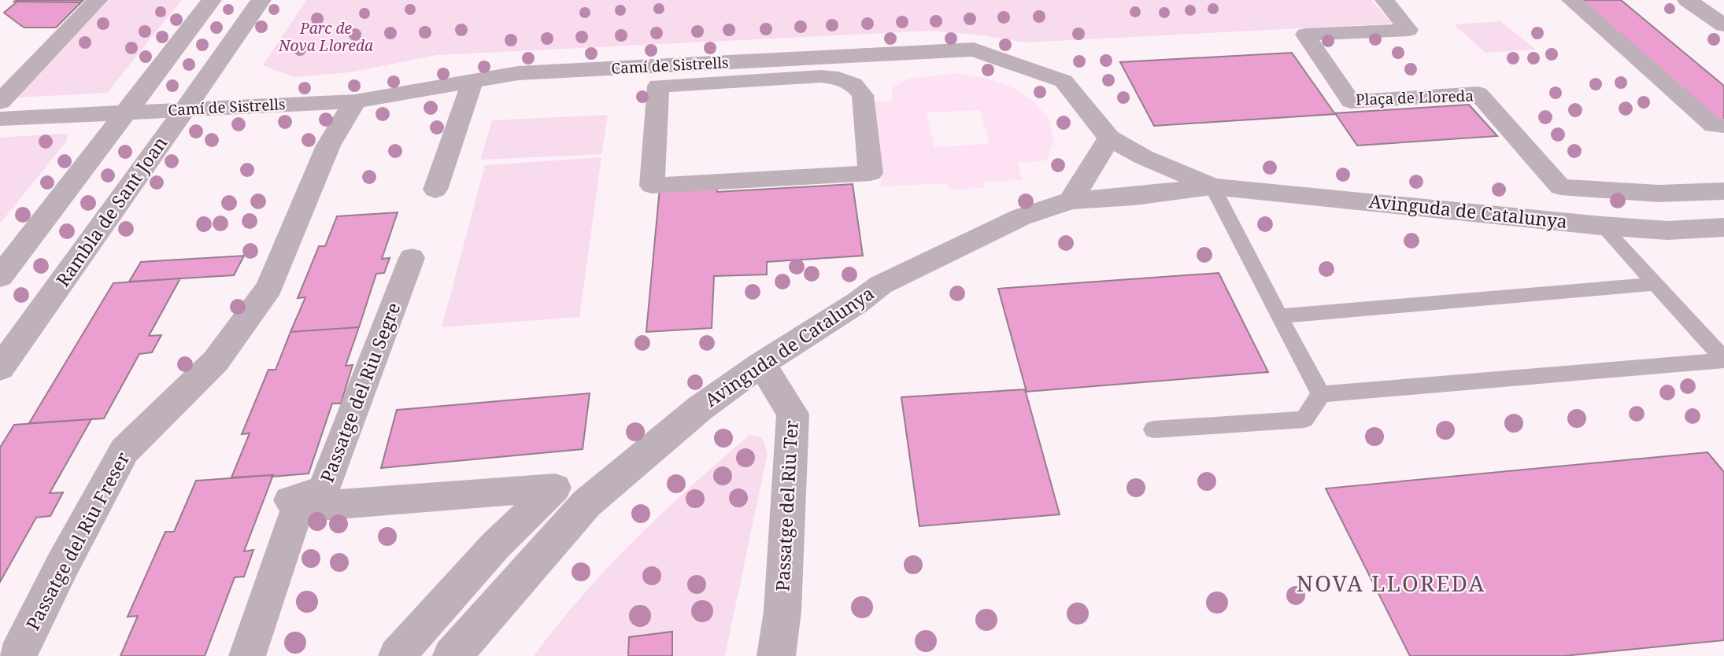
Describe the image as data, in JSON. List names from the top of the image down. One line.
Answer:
{"streets":{"street":["Camí de Sistrells","Plaça de Lloreda","Rambla de Sant Joan","Avinguda de Catalunya","Passatge del Riu Segre","Passatge del Riu Ter","Passatge del Riu Freser"]},"crossings":[["Camí de Sistrells","Rambla de Sant Joan"],["Camí de Sistrells","Avinguda de Catalunya"],["Camí de Sistrells","Passatge del Riu Freser"],["Avinguda de Catalunya","Passatge del Riu Ter"]],"districts":["NOVA LLOREDA"],"parks":["Parc de Nova Lloreda"]}
